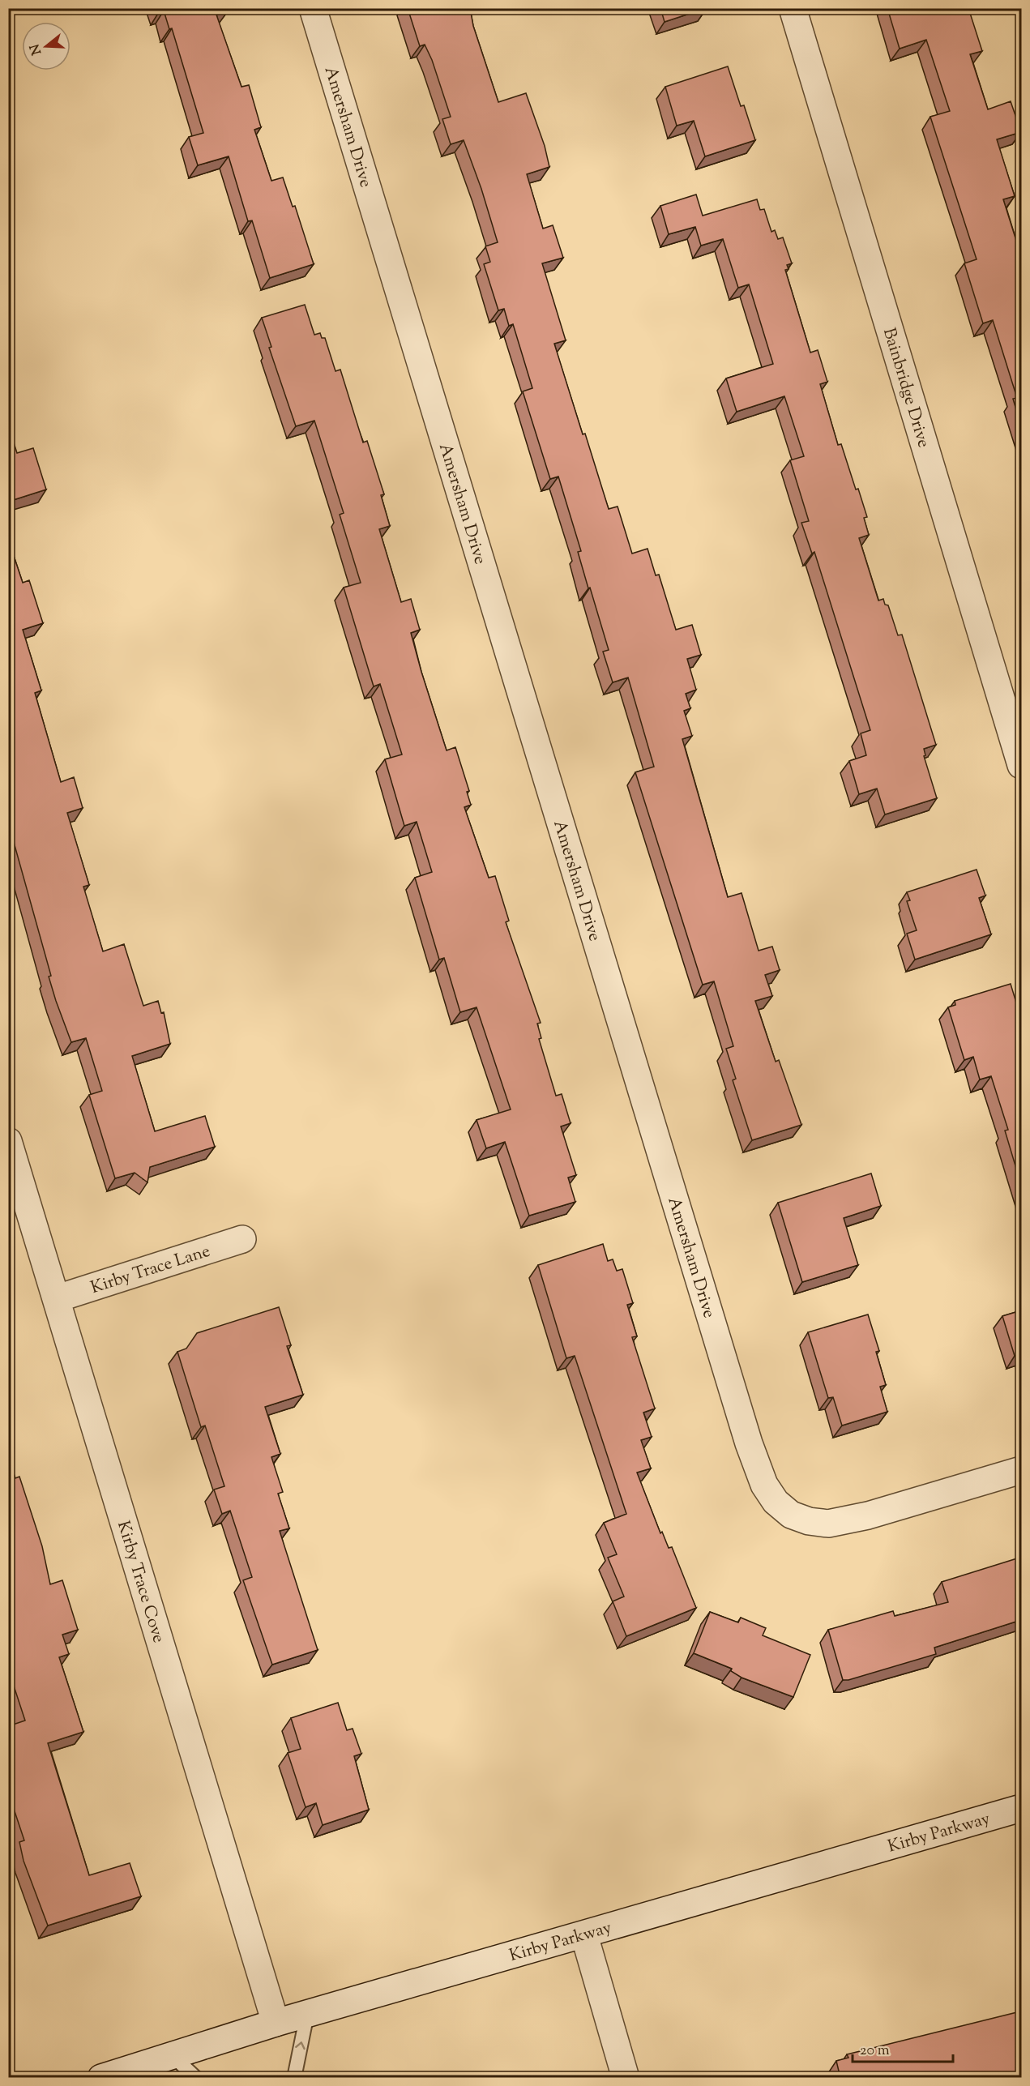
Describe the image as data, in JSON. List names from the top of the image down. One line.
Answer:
{"streets":{"street":["Amersham Drive","Bainbridge Drive","Kirby Trace Lane","Kirby Trace Cove","Kirby Parkway"]},"crossings":[["Kirby Trace Lane","Kirby Trace Cove"],["Kirby Trace Cove","Kirby Parkway"]],"scale_bar":"20 m","north":"left"}
